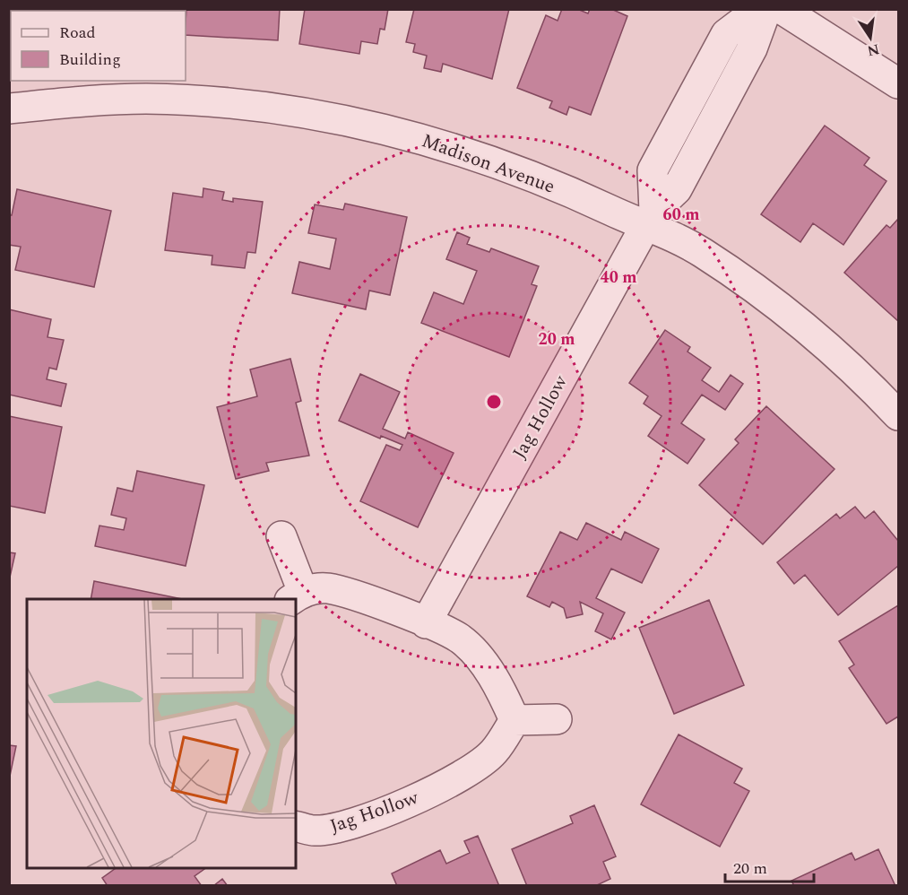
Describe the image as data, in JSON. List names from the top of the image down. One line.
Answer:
{"streets":{"street":["Madison Avenue","Jag Hollow"]},"crossings":[["Madison Avenue","Jag Hollow"]],"legend":["Road","Building"],"scale_bar":"20 m","north":"bottom","rings":["60 m","40 m","20 m"]}
